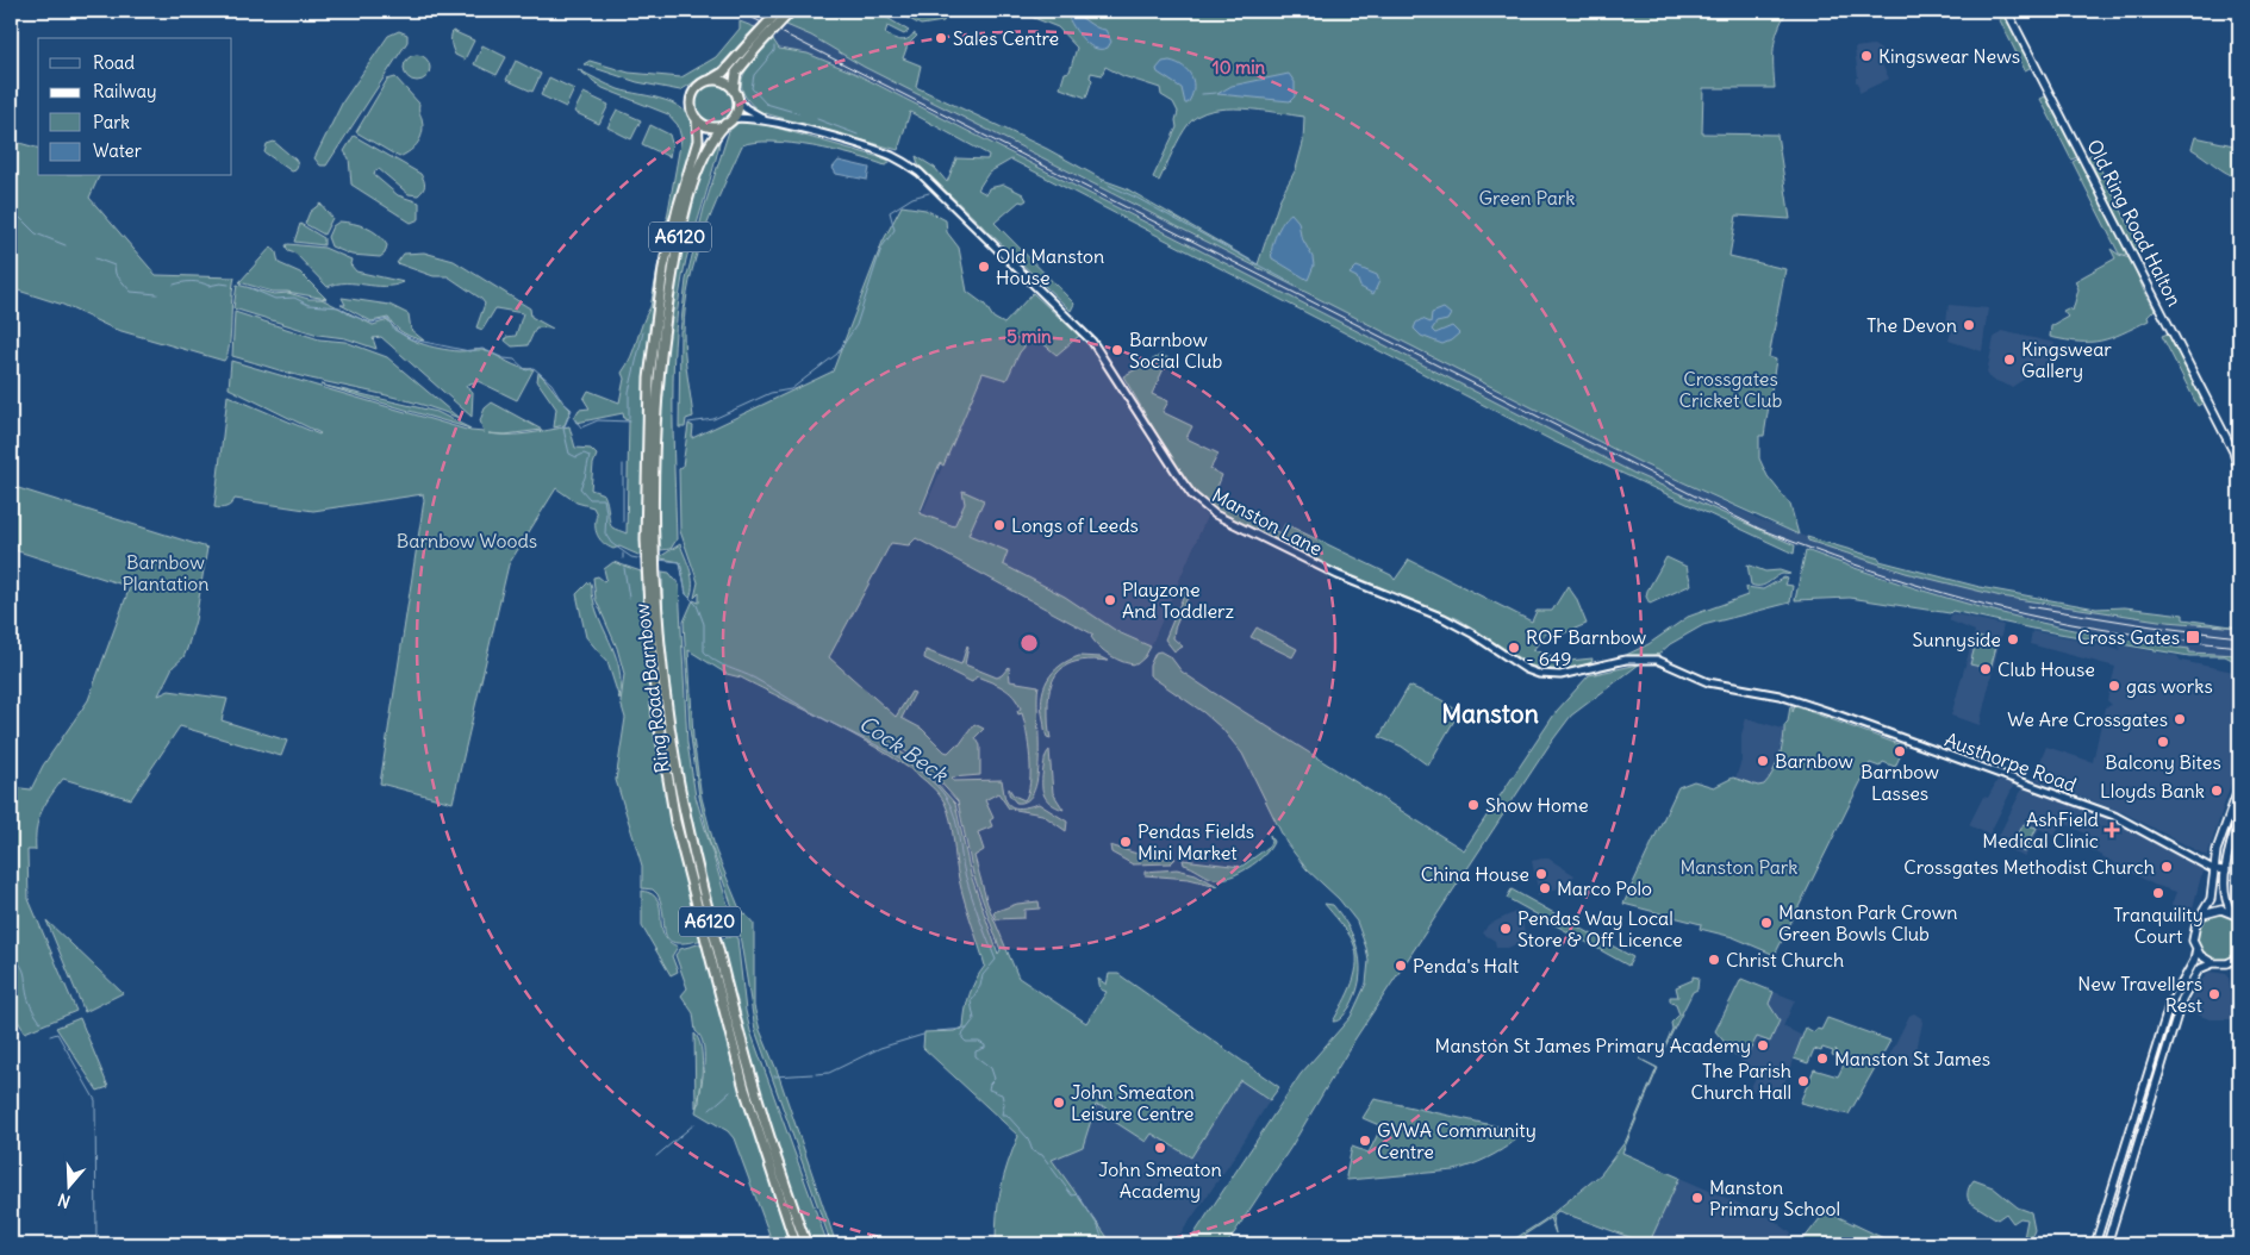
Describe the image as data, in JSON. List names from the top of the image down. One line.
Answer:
{"streets":{"highway":["A6120","Ring Road Barnbow"],"main road":["Old Ring Road Halton"],"street":["Manston Lane","Austhorpe Road"]},"crossings":[["Manston Lane","Ring Road Barnbow"],["Manston Lane","Austhorpe Road"]],"districts":["Manston"],"water":["Cock Beck"],"parks":["Green Park","Crossgates Cricket Club","Barnbow Woods","Barnbow Plantation","Manston Park"],"places":{"other":["Sales Centre","Kingswear News","Old Manston House","The Devon","Barnbow Social Club","Kingswear Gallery","Longs of Leeds","Playzone And Toddlerz","Sunnyside","ROF Barnbow - 649","Club House","gas works","We Are Crossgates","Balcony Bites","Barnbow Lasses","Barnbow","Lloyds Bank","Show Home","Pendas Fields Mini Market","Crossgates Methodist Church","China House","Marco Polo","Tranquility Court","Manston Park Crown Green Bowls Club","Pendas Way Local Store & Off Licence","Christ Church","Penda's Halt","New Travellers Rest","Manston St James Primary Academy","Manston St James","The Parish Church Hall","John Smeaton Leisure Centre","GVWA Community Centre","John Smeaton Academy","Manston Primary School"],"transit":["Cross Gates"],"health":["AshField Medical Clinic"]},"legend":["Road","Railway","Park","Water"],"north":"bottom","rings":["10 min","5 min"]}
